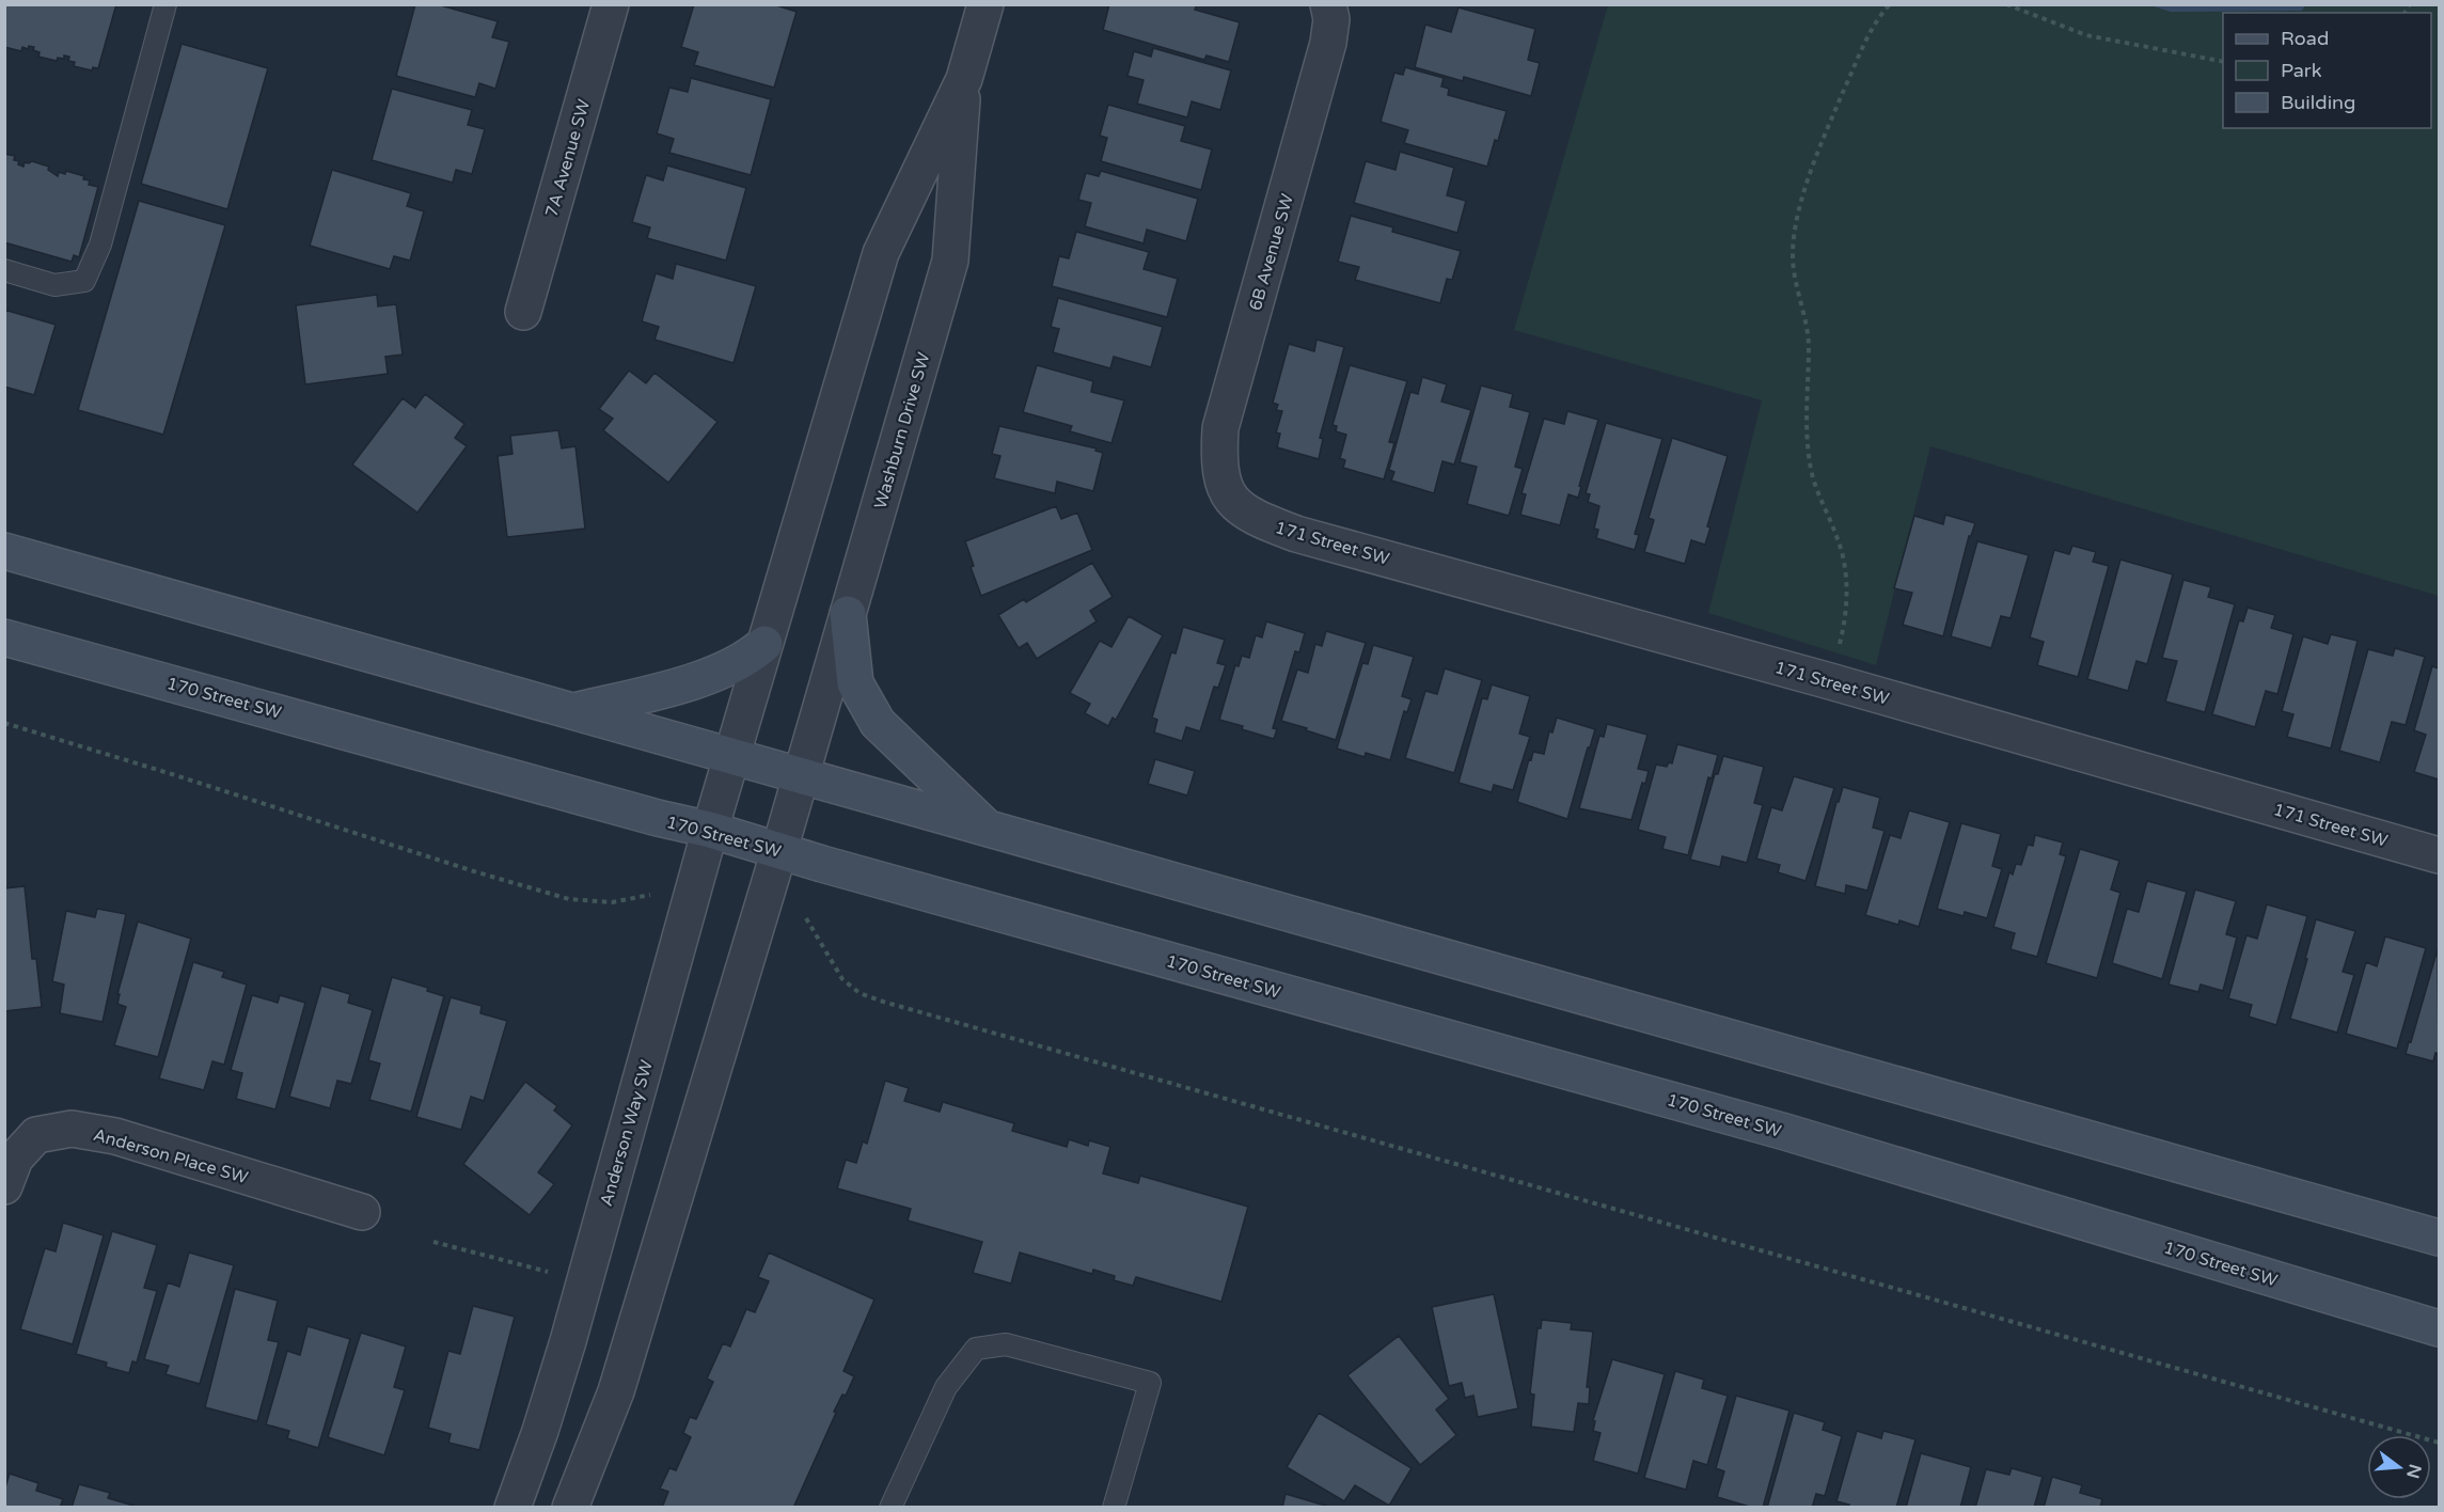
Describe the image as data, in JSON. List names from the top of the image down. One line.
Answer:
{"streets":{"main road":["170 Street SW"],"street":["7A Avenue SW","6B Avenue SW","Washburn Drive SW","171 Street SW","Anderson Way SW","Anderson Place SW"]},"crossings":[["6B Avenue SW","171 Street SW"],["Washburn Drive SW","Anderson Way SW"],["170 Street SW","Anderson Way SW"]],"legend":["Road","Park","Building"],"north":"right"}
